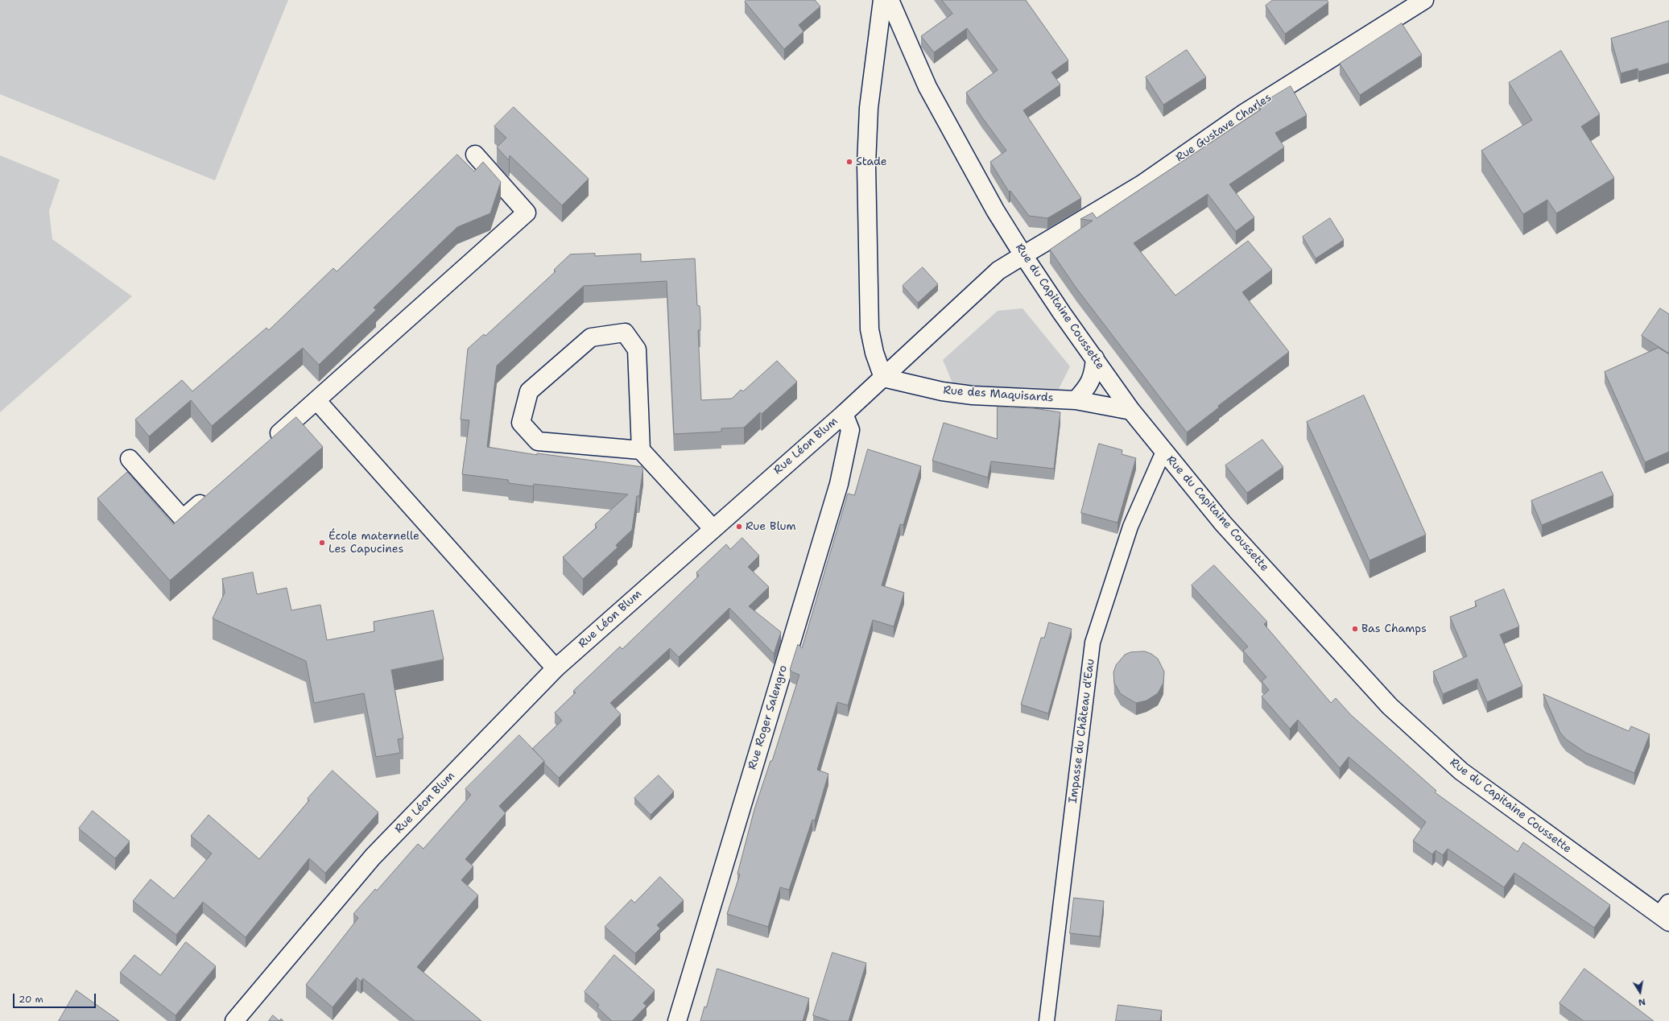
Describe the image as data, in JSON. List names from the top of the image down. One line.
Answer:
{"streets":{"street":["Rue Gustave Charles","Rue du Capitaine Coussette","Rue des Maquisards","Rue Léon Blum","Rue Roger Salengro"],"lane":["Impasse du Château d'Eau"]},"crossings":[["Rue Gustave Charles","Rue du Capitaine Coussette"],["Rue Gustave Charles","Rue Léon Blum"],["Rue du Capitaine Coussette","Rue des Maquisards"],["Rue du Capitaine Coussette","Rue Léon Blum"],["Rue du Capitaine Coussette","Impasse du Château d'Eau"],["Rue des Maquisards","Rue Léon Blum"],["Rue Léon Blum","Rue Roger Salengro"]],"places":["Stade","Rue Blum","École maternelle Les Capucines","Bas Champs"],"scale_bar":"20 m","north":"bottom"}
